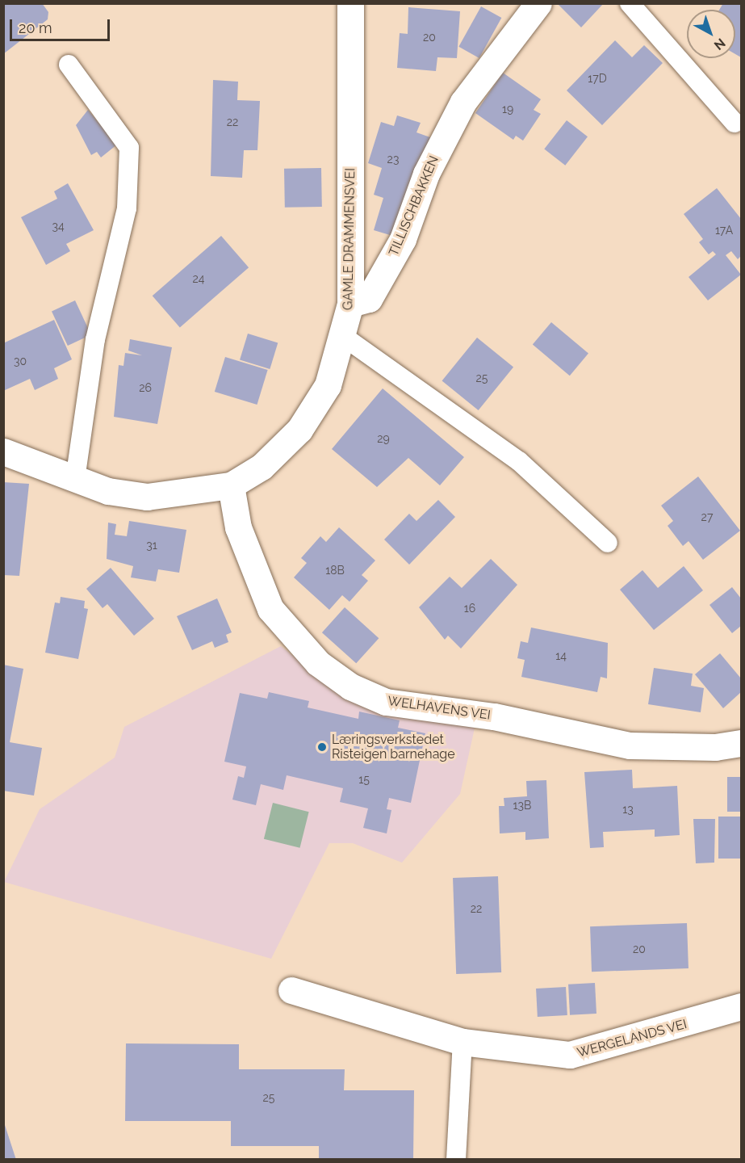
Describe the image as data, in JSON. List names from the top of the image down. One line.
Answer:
{"streets":{"street":["TILLISCHBAKKEN","GAMLE DRAMMENSVEI","WELHAVENS VEI","WERGELANDS VEI"]},"crossings":[["TILLISCHBAKKEN","GAMLE DRAMMENSVEI"],["GAMLE DRAMMENSVEI","WELHAVENS VEI"]],"places":["Læringsverkstedet Risteigen barnehage"],"house_numbers":["20","17D","19","22","23","34","17A","24","30","25","26","29","27","31","18B","16","14","15","13B","13","22","20","25"],"scale_bar":"20 m","north":"bottom right"}
